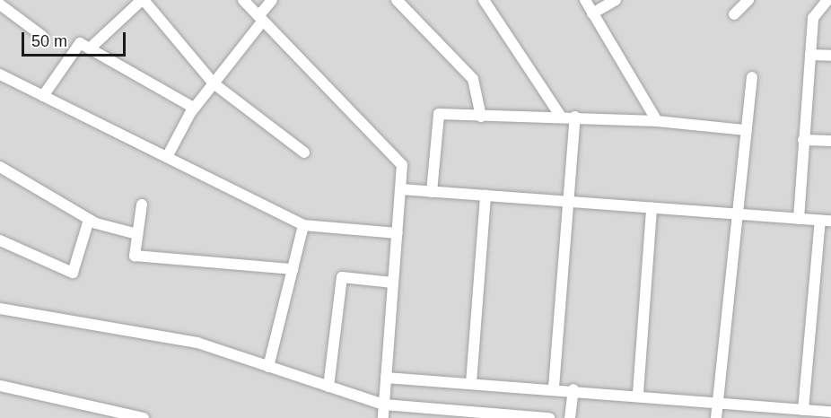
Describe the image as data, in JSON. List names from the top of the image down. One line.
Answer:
{"scale_bar":"50 m"}
